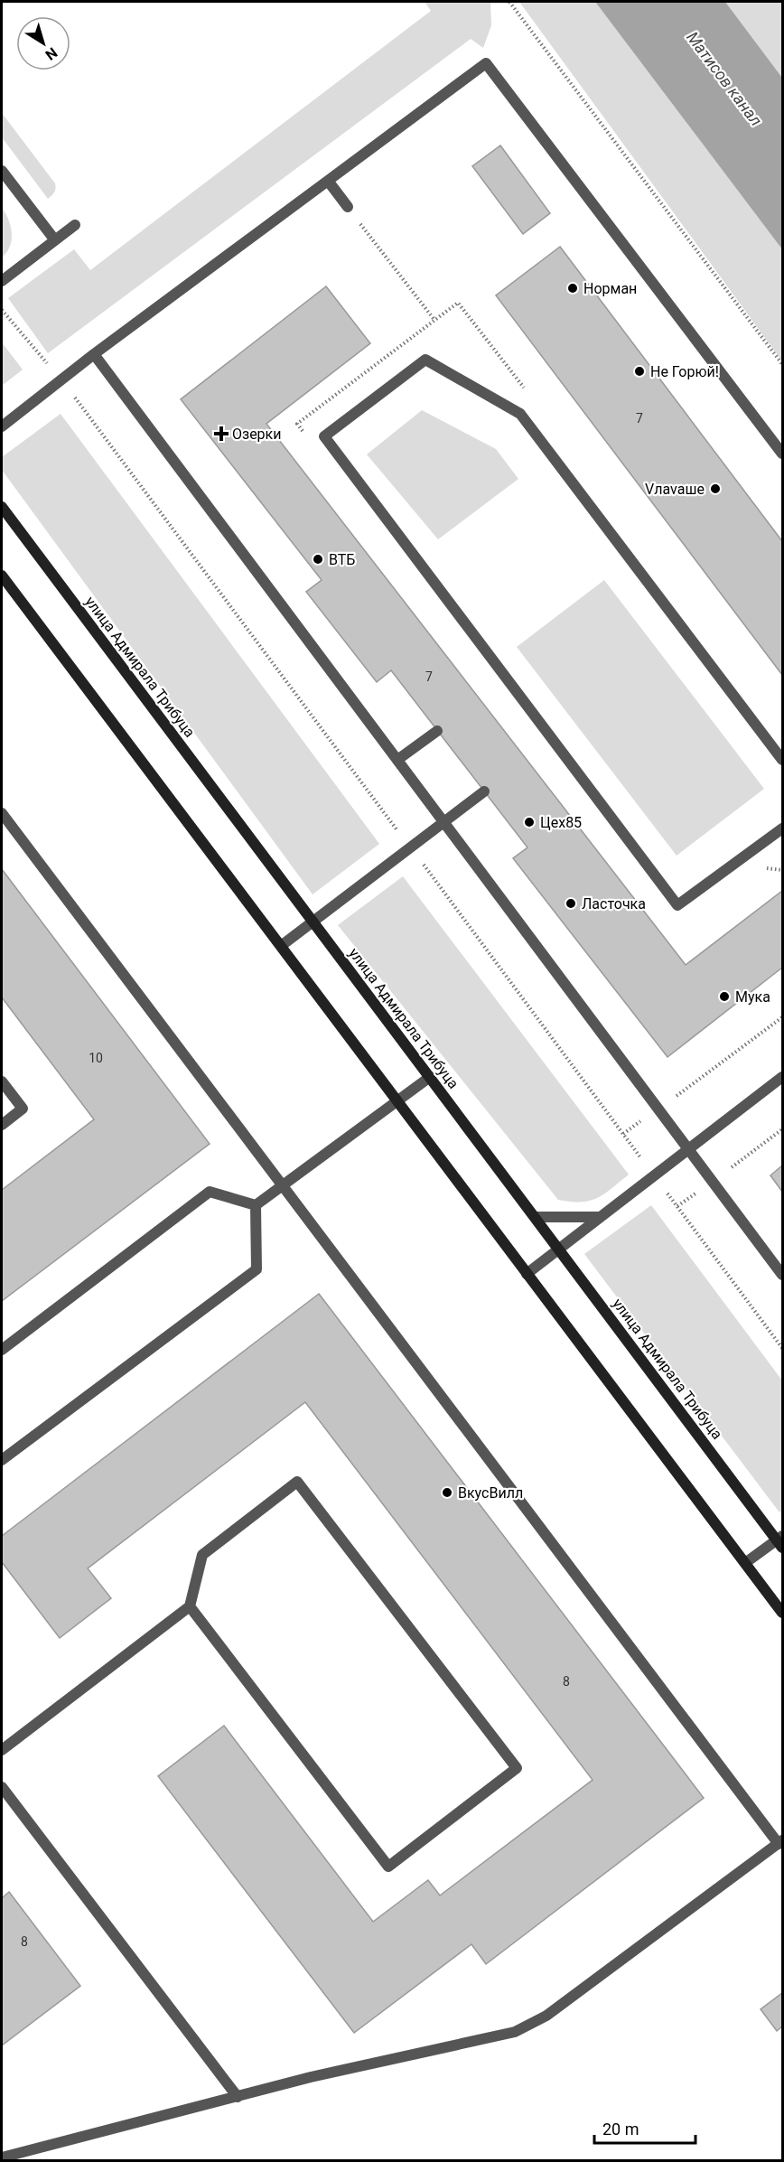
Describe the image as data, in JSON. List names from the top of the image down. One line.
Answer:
{"streets":{"street":["улица Адмирала Трибуца"]},"water":["Матисов канал"],"places":{"other":["Норман","Не Горюй!","Vлаvаше","ВТБ","Цех85","Ласточка","Мука","ВкусВилл"],"health":["Озерки"]},"house_numbers":["7","7","10","8","8"],"scale_bar":"20 m","north":"bottom right"}
